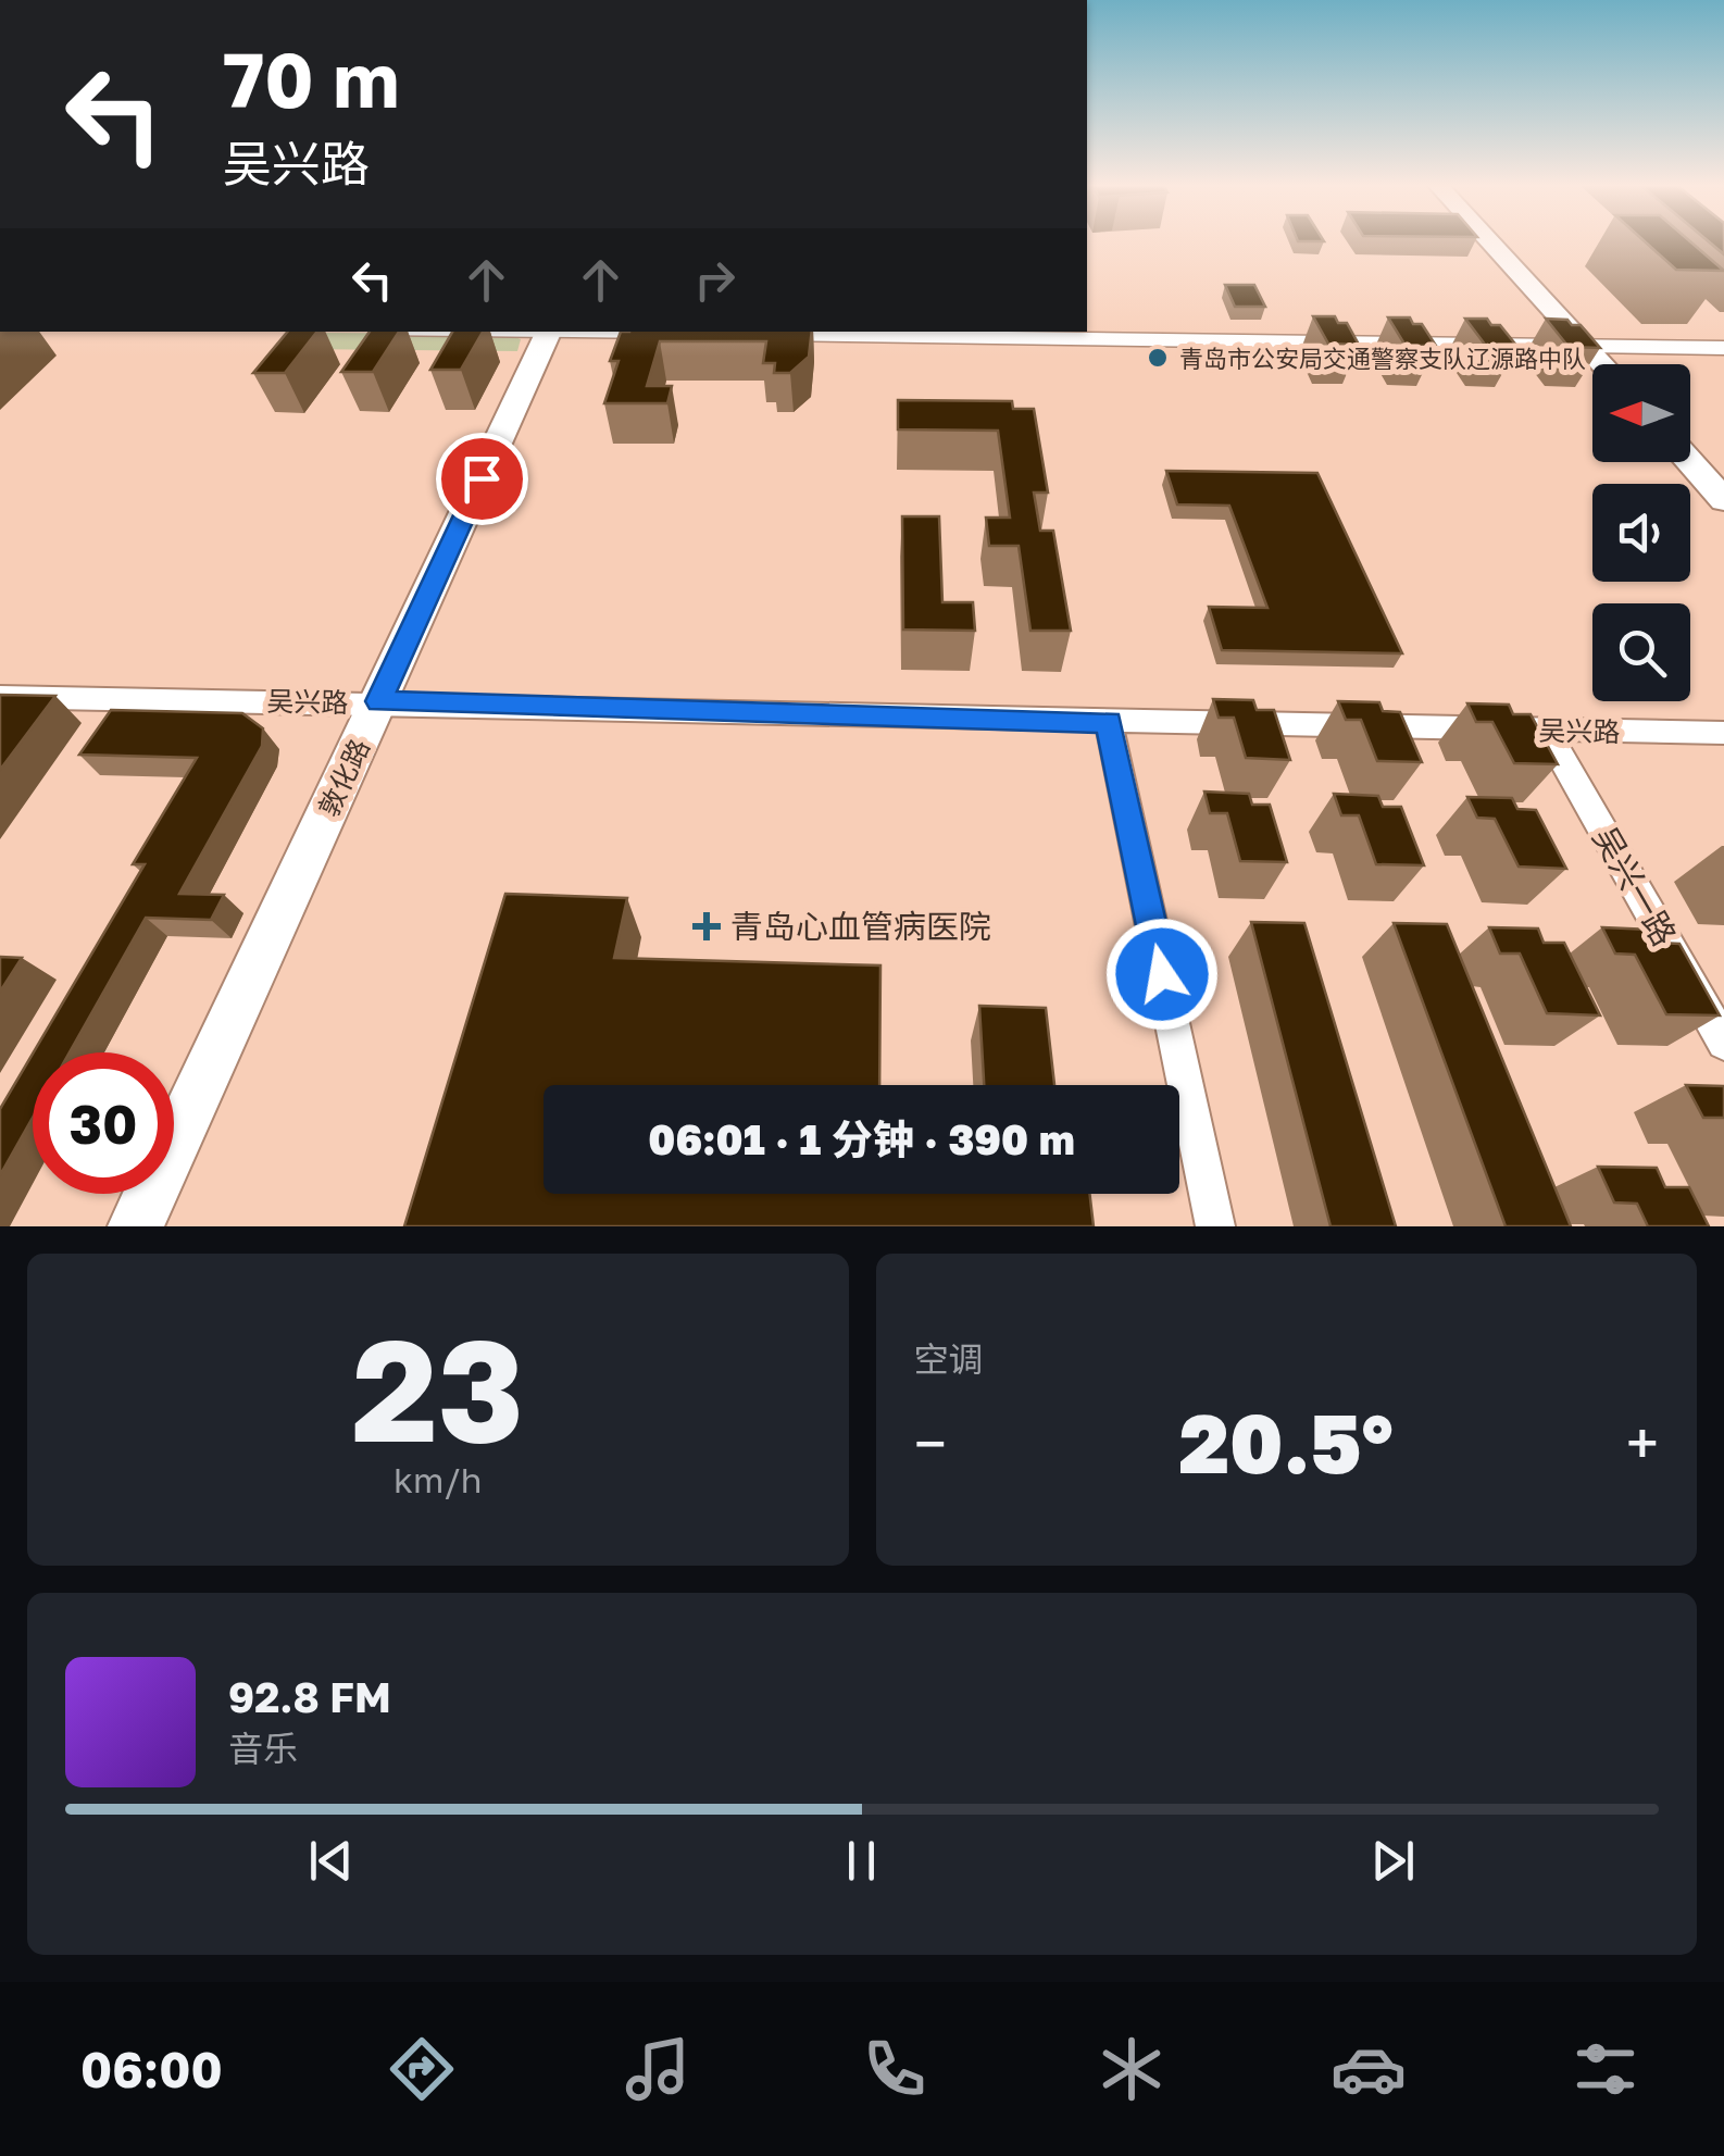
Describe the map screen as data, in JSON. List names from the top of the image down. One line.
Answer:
{"streets":{"main road":["敦化路"],"street":["吴兴路","吴兴一路"]},"crossings":[["吴兴路","敦化路"],["吴兴路","吴兴一路"]],"places":{"other":["青岛市公安局交通警察支队辽源路中队"],"health":["青岛心血管病医院"]},"north":"left","page":{"turn":["70 m","吴兴路"],"limit":"30","trip":"06:01 · 1 分钟 · 390 m","tile":[["23","km/h"],"空调"],"heat":["−","20.5°","+"],"song":["92.8 FM","音乐"],"tabs":"06:00"}}
